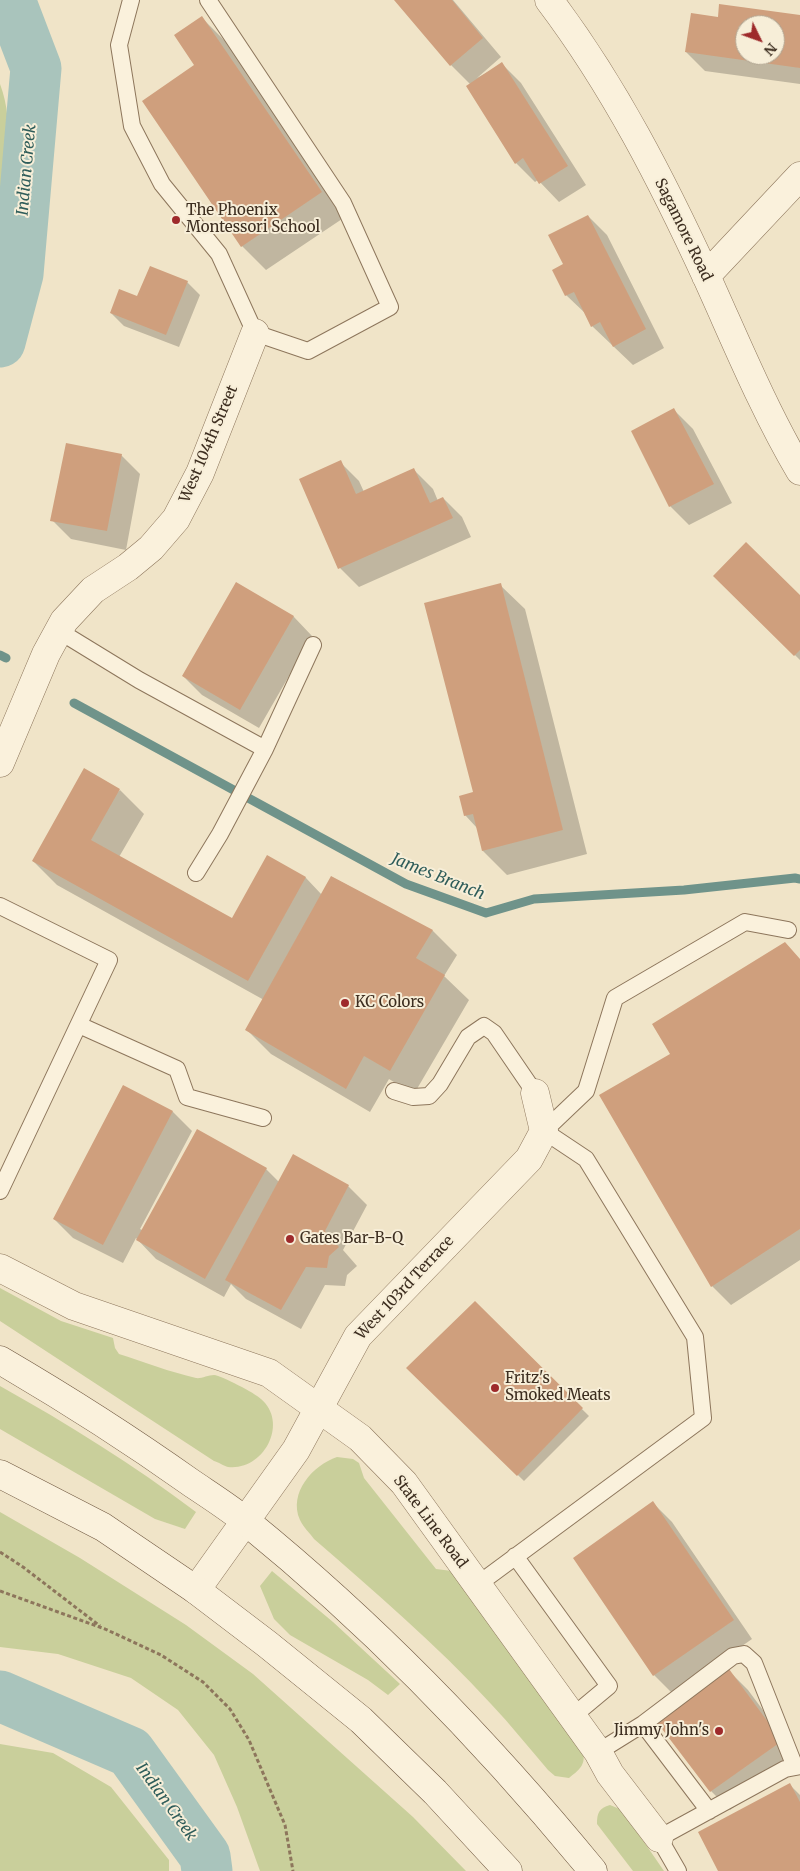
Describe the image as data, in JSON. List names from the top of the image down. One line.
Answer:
{"streets":{"street":["Sagamore Road","West 104th Street","West 103rd Terrace","State Line Road"]},"crossings":[["West 103rd Terrace","State Line Road"]],"water":["Indian Creek","James Branch"],"places":["The Phoenix Montessori School","KC Colors","Gates Bar-B-Q","Fritz's Smoked Meats","Jimmy John's"],"north":"bottom right"}
